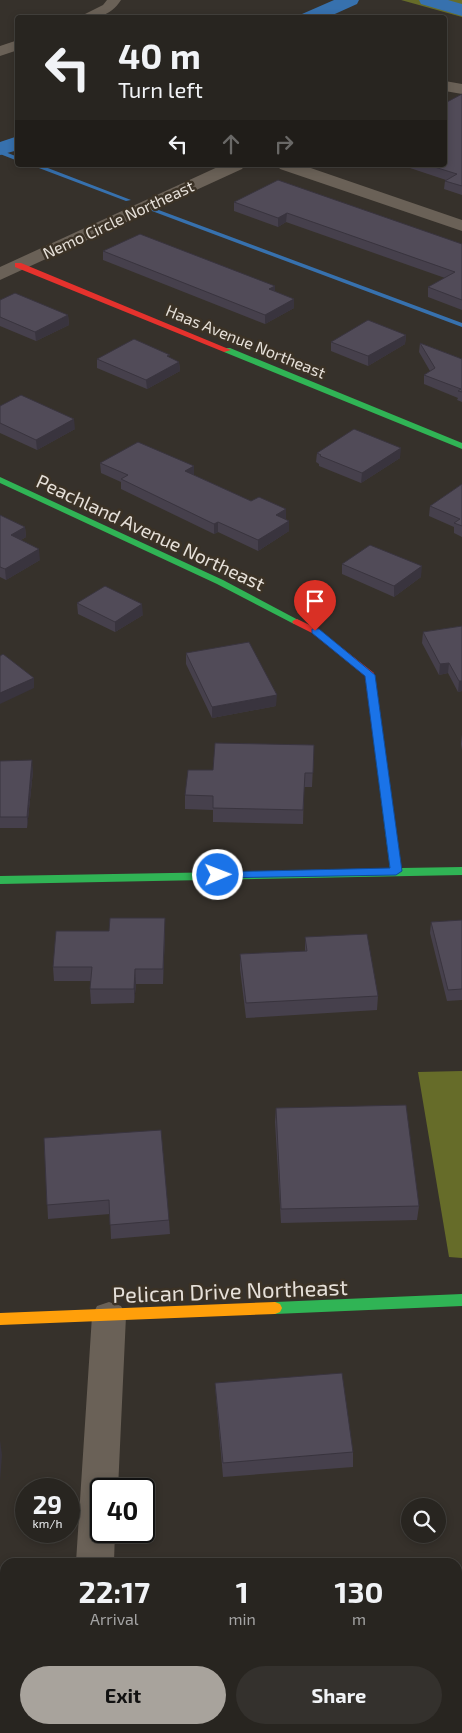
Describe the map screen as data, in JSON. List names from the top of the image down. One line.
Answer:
{"streets":{"street":["Nemo Circle Northeast","Haas Avenue Northeast","Peachland Avenue Northeast","Pelican Drive Northeast"]},"crossings":[["Nemo Circle Northeast","Haas Avenue Northeast"]],"page":{"turn":["40 m","Turn left"],"speed":"29 km/h","limit":"40","eta":["22:17","Arrival","1","min","130","m"],"buttons":["Exit","Share"]}}
